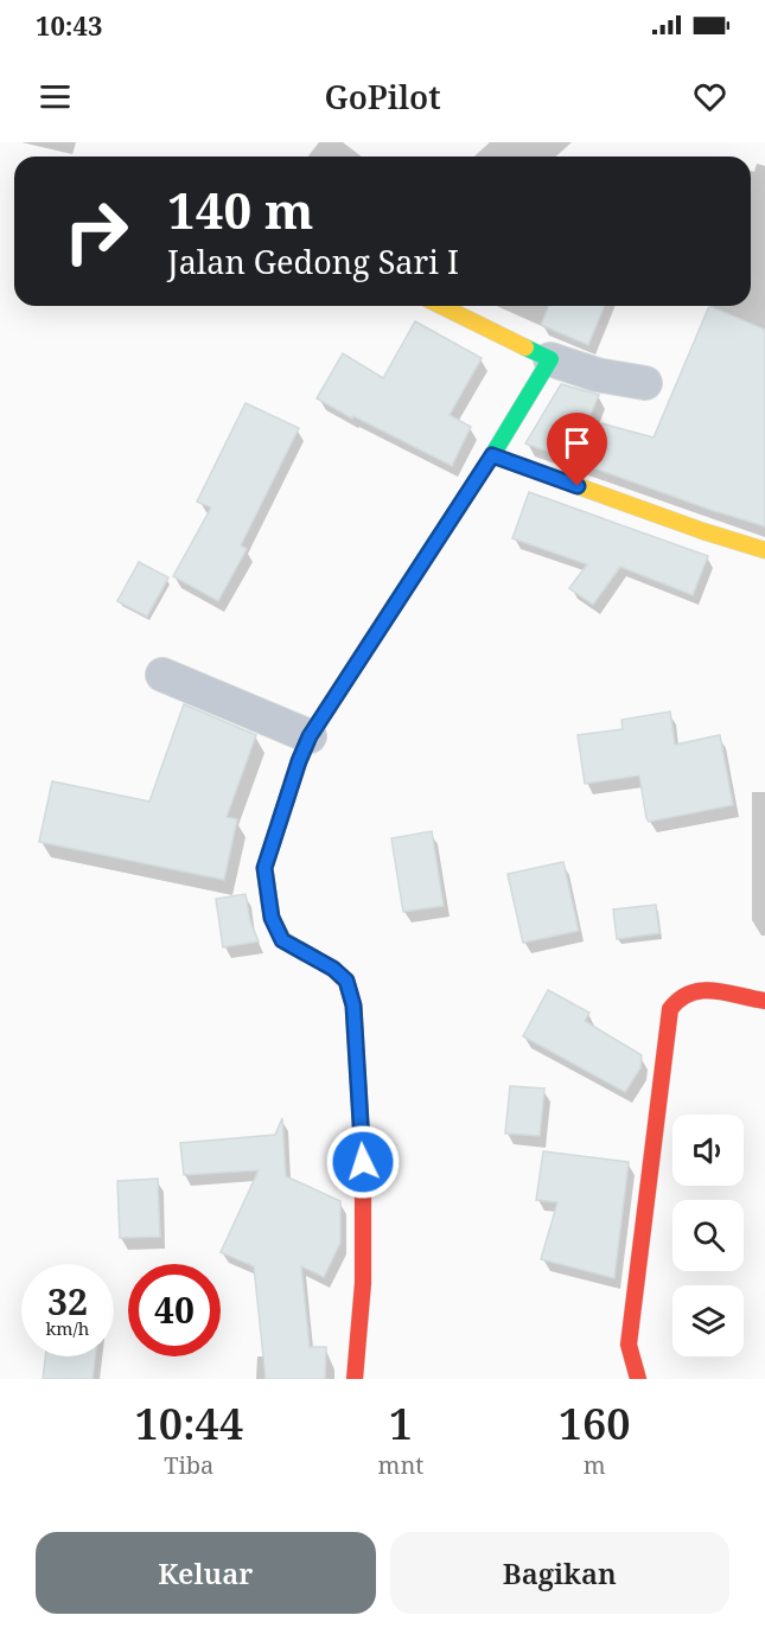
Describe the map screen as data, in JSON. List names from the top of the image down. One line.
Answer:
{"page":{"status":"10:43","header":"GoPilot","turn":["140 m","Jalan Gedong Sari I"],"speed":"32 km/h","limit":"40","eta":["10:44","Tiba","1","mnt","160","m"],"buttons":["Keluar","Bagikan"]}}
